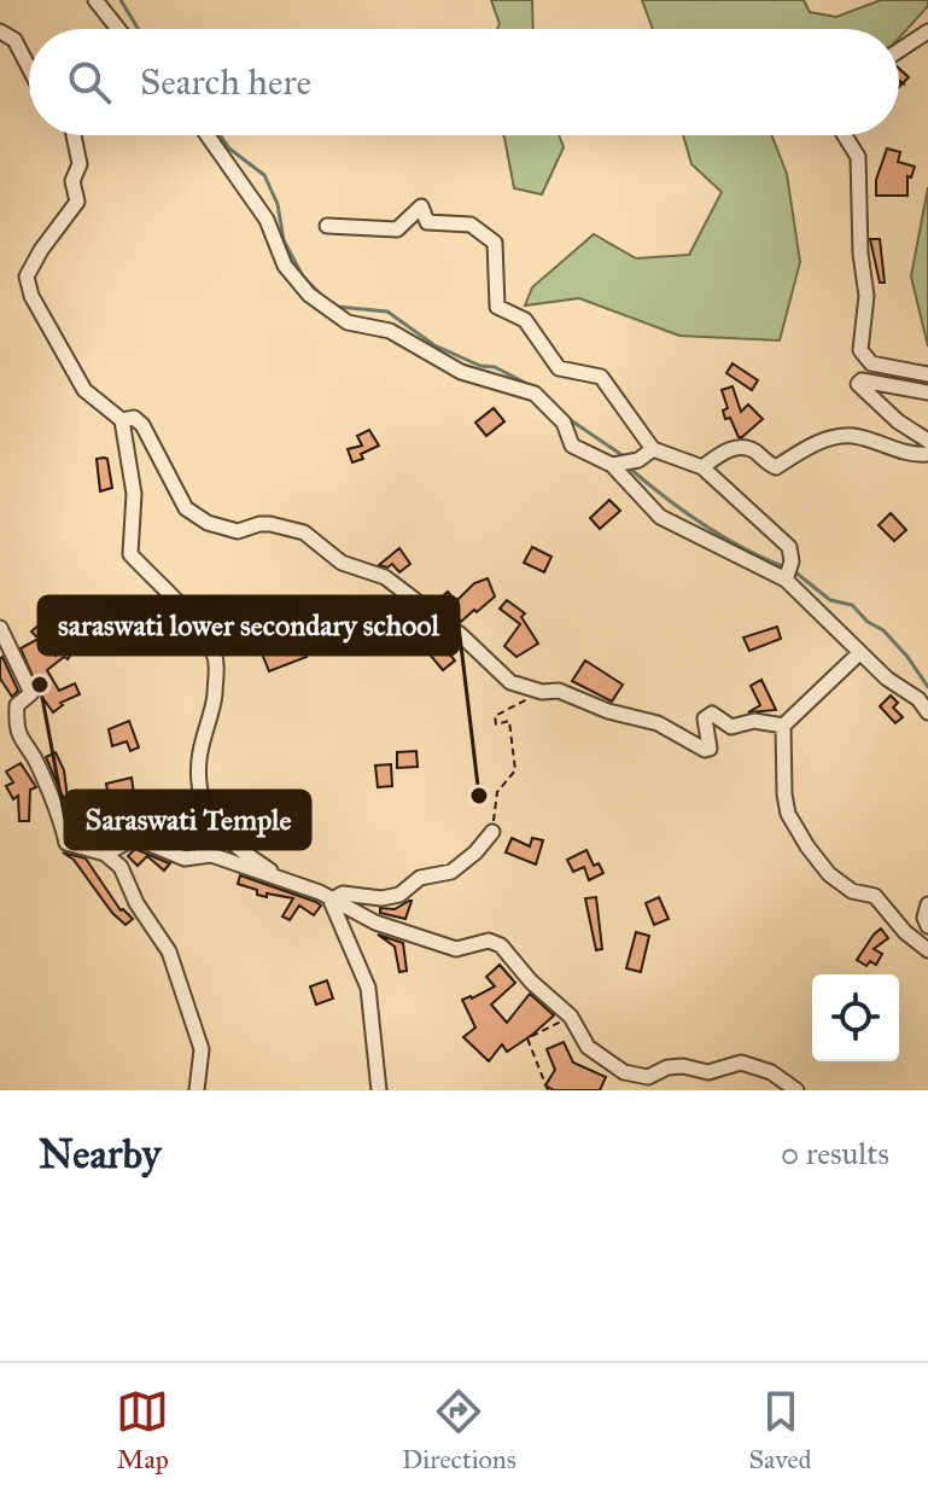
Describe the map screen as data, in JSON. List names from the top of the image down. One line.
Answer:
{"places":["Saraswati Temple","saraswati lower secondary school"],"page":{"search":"Search here","heading":["Nearby","0 results"],"nav":["Map","Directions","Saved"]}}
